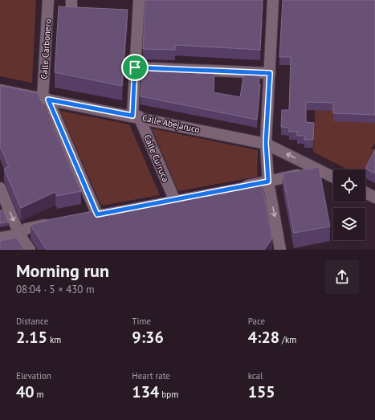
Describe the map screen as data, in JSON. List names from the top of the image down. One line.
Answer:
{"streets":{"street":["Calle Carbonero","Calle Abejaruco","Calle Curruca"]},"crossings":[["Calle Carbonero","Calle Abejaruco"],["Calle Abejaruco","Calle Curruca"]],"page":{"heading":["Morning run","08:04 · 5 × 430 m"],"stats":[["Distance","2.15 km"],["Time","9:36"],["Pace","4:28 /km"],["Elevation","40 m"],["Heart rate","134 bpm"],["kcal","155"]]}}
